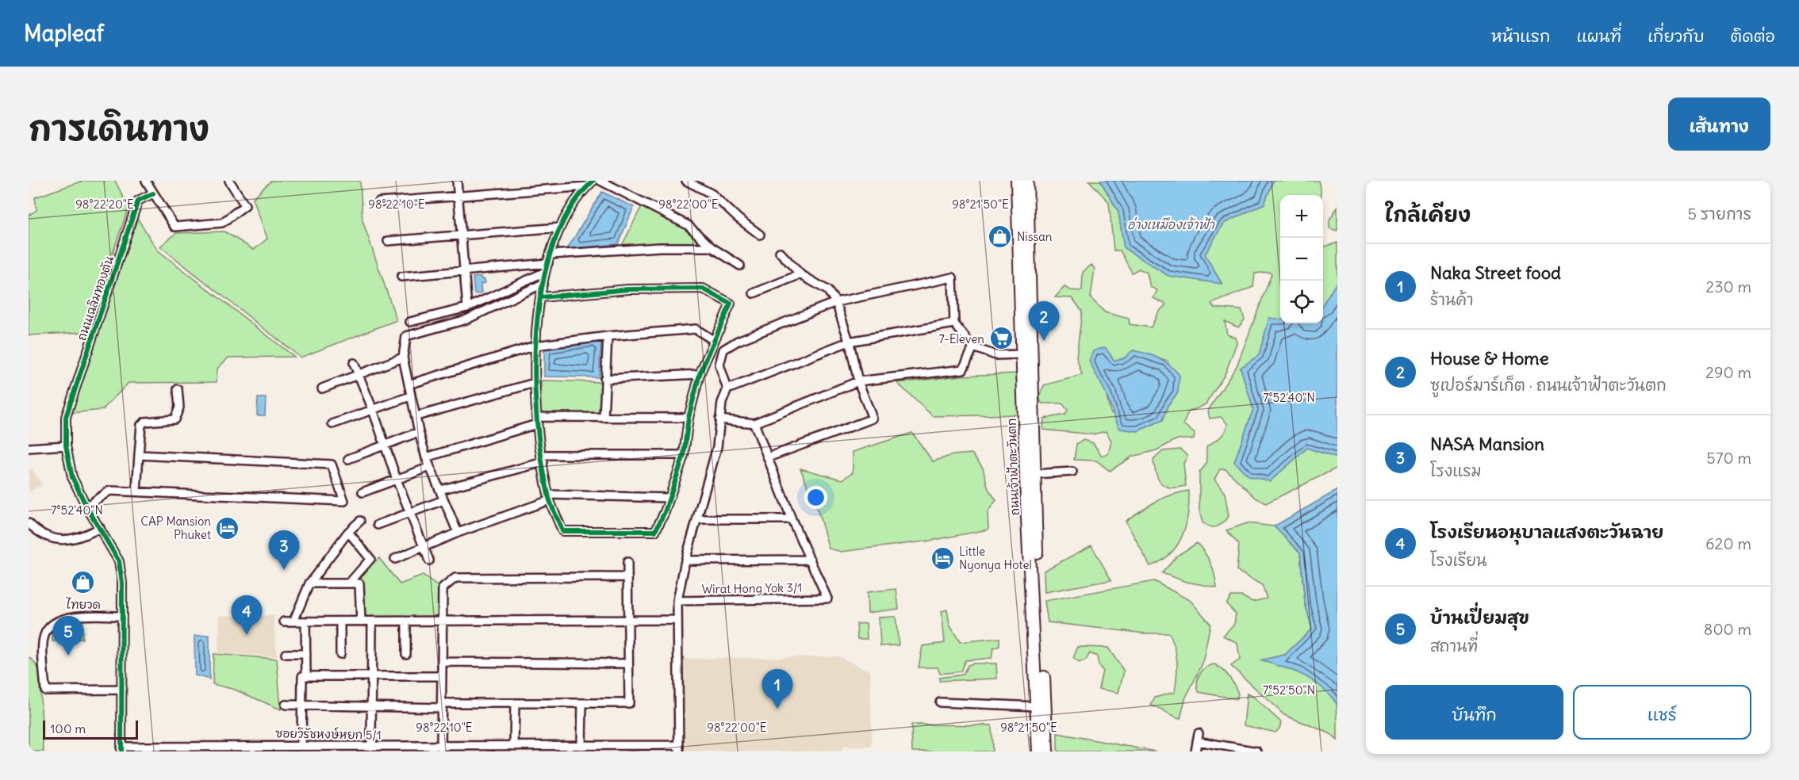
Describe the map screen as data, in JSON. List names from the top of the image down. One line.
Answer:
{"streets":{"main road":["ถนนเจ้าฟ้าตะวันตก"],"street":["ถนนเฉลิมทองตัน","Wirat Hong Yok 3/1","ซอยวิรัชหงษ์หยก 5/1"]},"crossings":[["ถนนเฉลิมทองตัน","ซอยวิรัชหงษ์หยก 5/1"]],"water":["อ่างเหมืองเจ้าฟ้า"],"places":{"shop":["Nissan","ไทยวด"],"supermarket":["7-Eleven"],"hotel":["CAP Mansion Phuket","Little Nyonya Hotel"]},"scale_bar":"100 m","page":{"header":"Mapleaf","nav":["หน้าแรก","แผนที่","เกี่ยวกับ","ติดต่อ"],"title":"การเดินทาง","buttons":["เส้นทาง",["บันทึก","แชร์"]],"heading":["ใกล้เคียง","5 รายการ"],"map_buttons":["+","−"],"list":[{"mark":"1","name":"Naka Street food","note":"ร้านค้า","value":"230 m"},{"mark":"2","name":"House & Home","note":"ซูเปอร์มาร์เก็ต · ถนนเจ้าฟ้าตะวันตก","value":"290 m"},{"mark":"3","name":"NASA Mansion","note":"โรงแรม","value":"570 m"},{"mark":"4","name":"โรงเรียนอนุบาลแสงตะวันฉาย","note":"โรงเรียน","value":"620 m"},{"mark":"5","name":"บ้านเปี่ยมสุข","note":"สถานที่","value":"800 m"}],"pins":["2","3","4","5","1"],"scale":"100 m"},"coordinates":["98°22'20\"E","98°22'10\"E","98°22'00\"E","98°21'50\"E","7°52'40\"N","7°52'50\"N"]}
